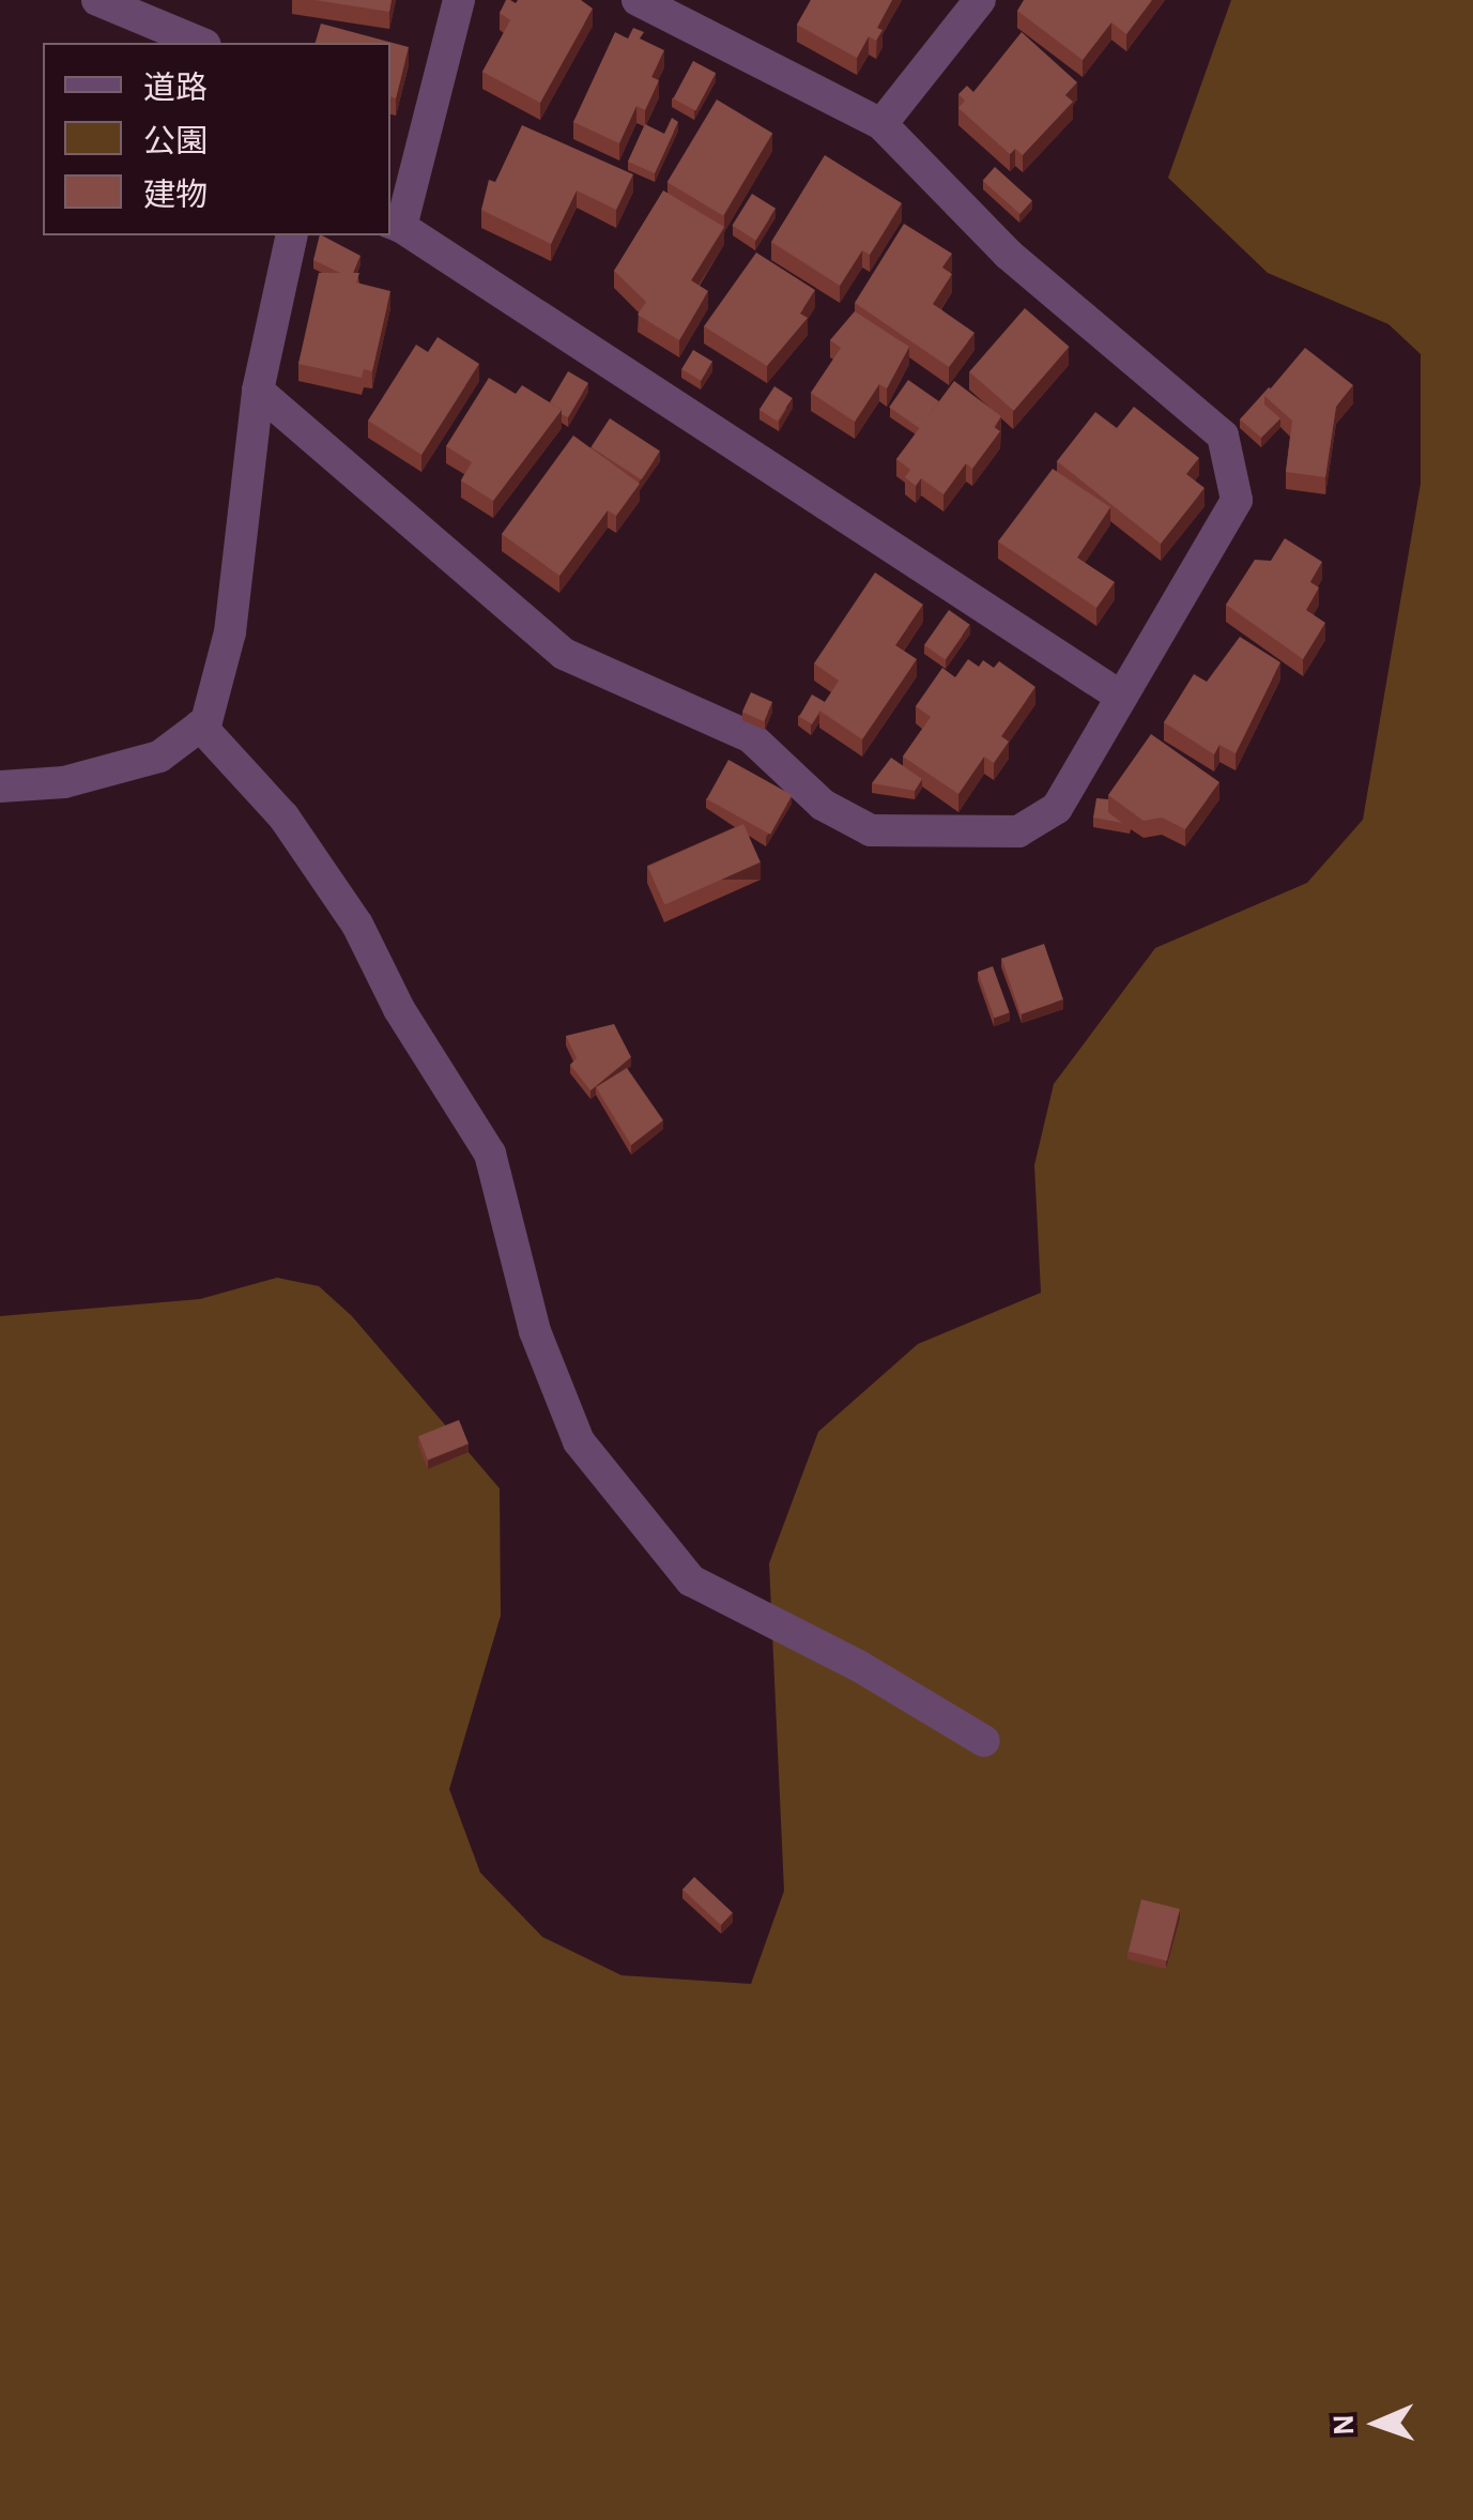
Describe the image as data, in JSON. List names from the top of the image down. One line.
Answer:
{"legend":["道路","公園","建物"],"north":"left"}
